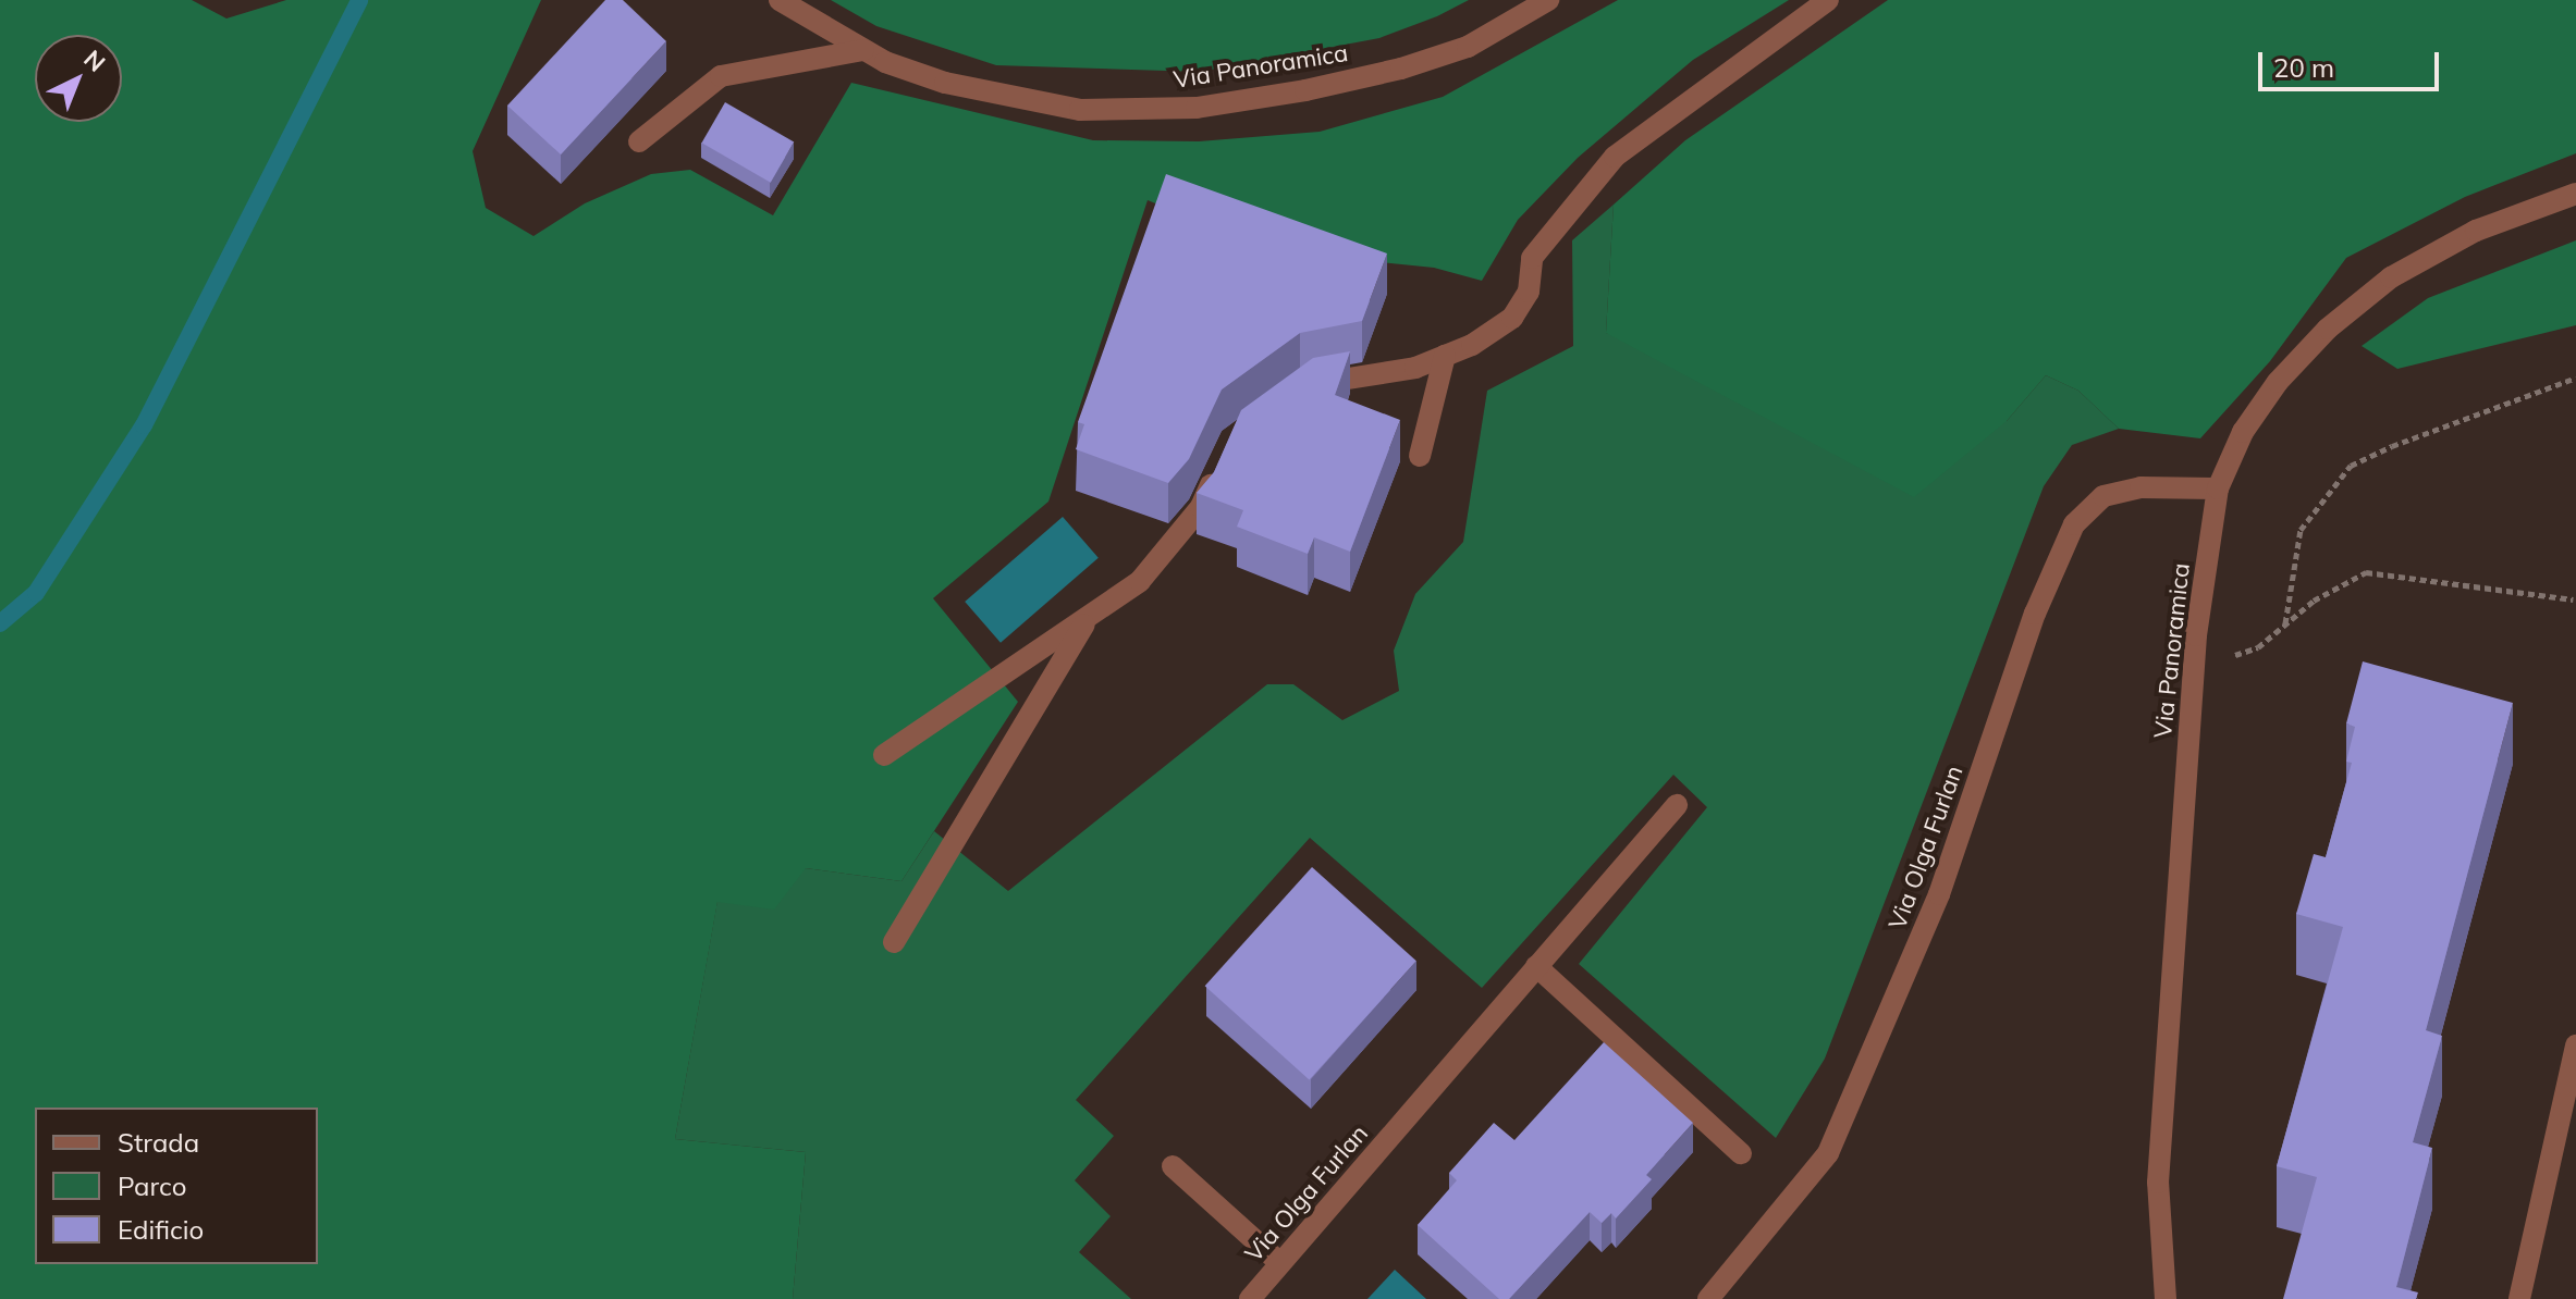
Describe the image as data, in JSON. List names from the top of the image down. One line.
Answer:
{"streets":{"street":["Via Panoramica","Via Olga Furlan"]},"crossings":[["Via Panoramica","Via Olga Furlan"]],"legend":["Strada","Parco","Edificio"],"scale_bar":"20 m","north":"top right"}
